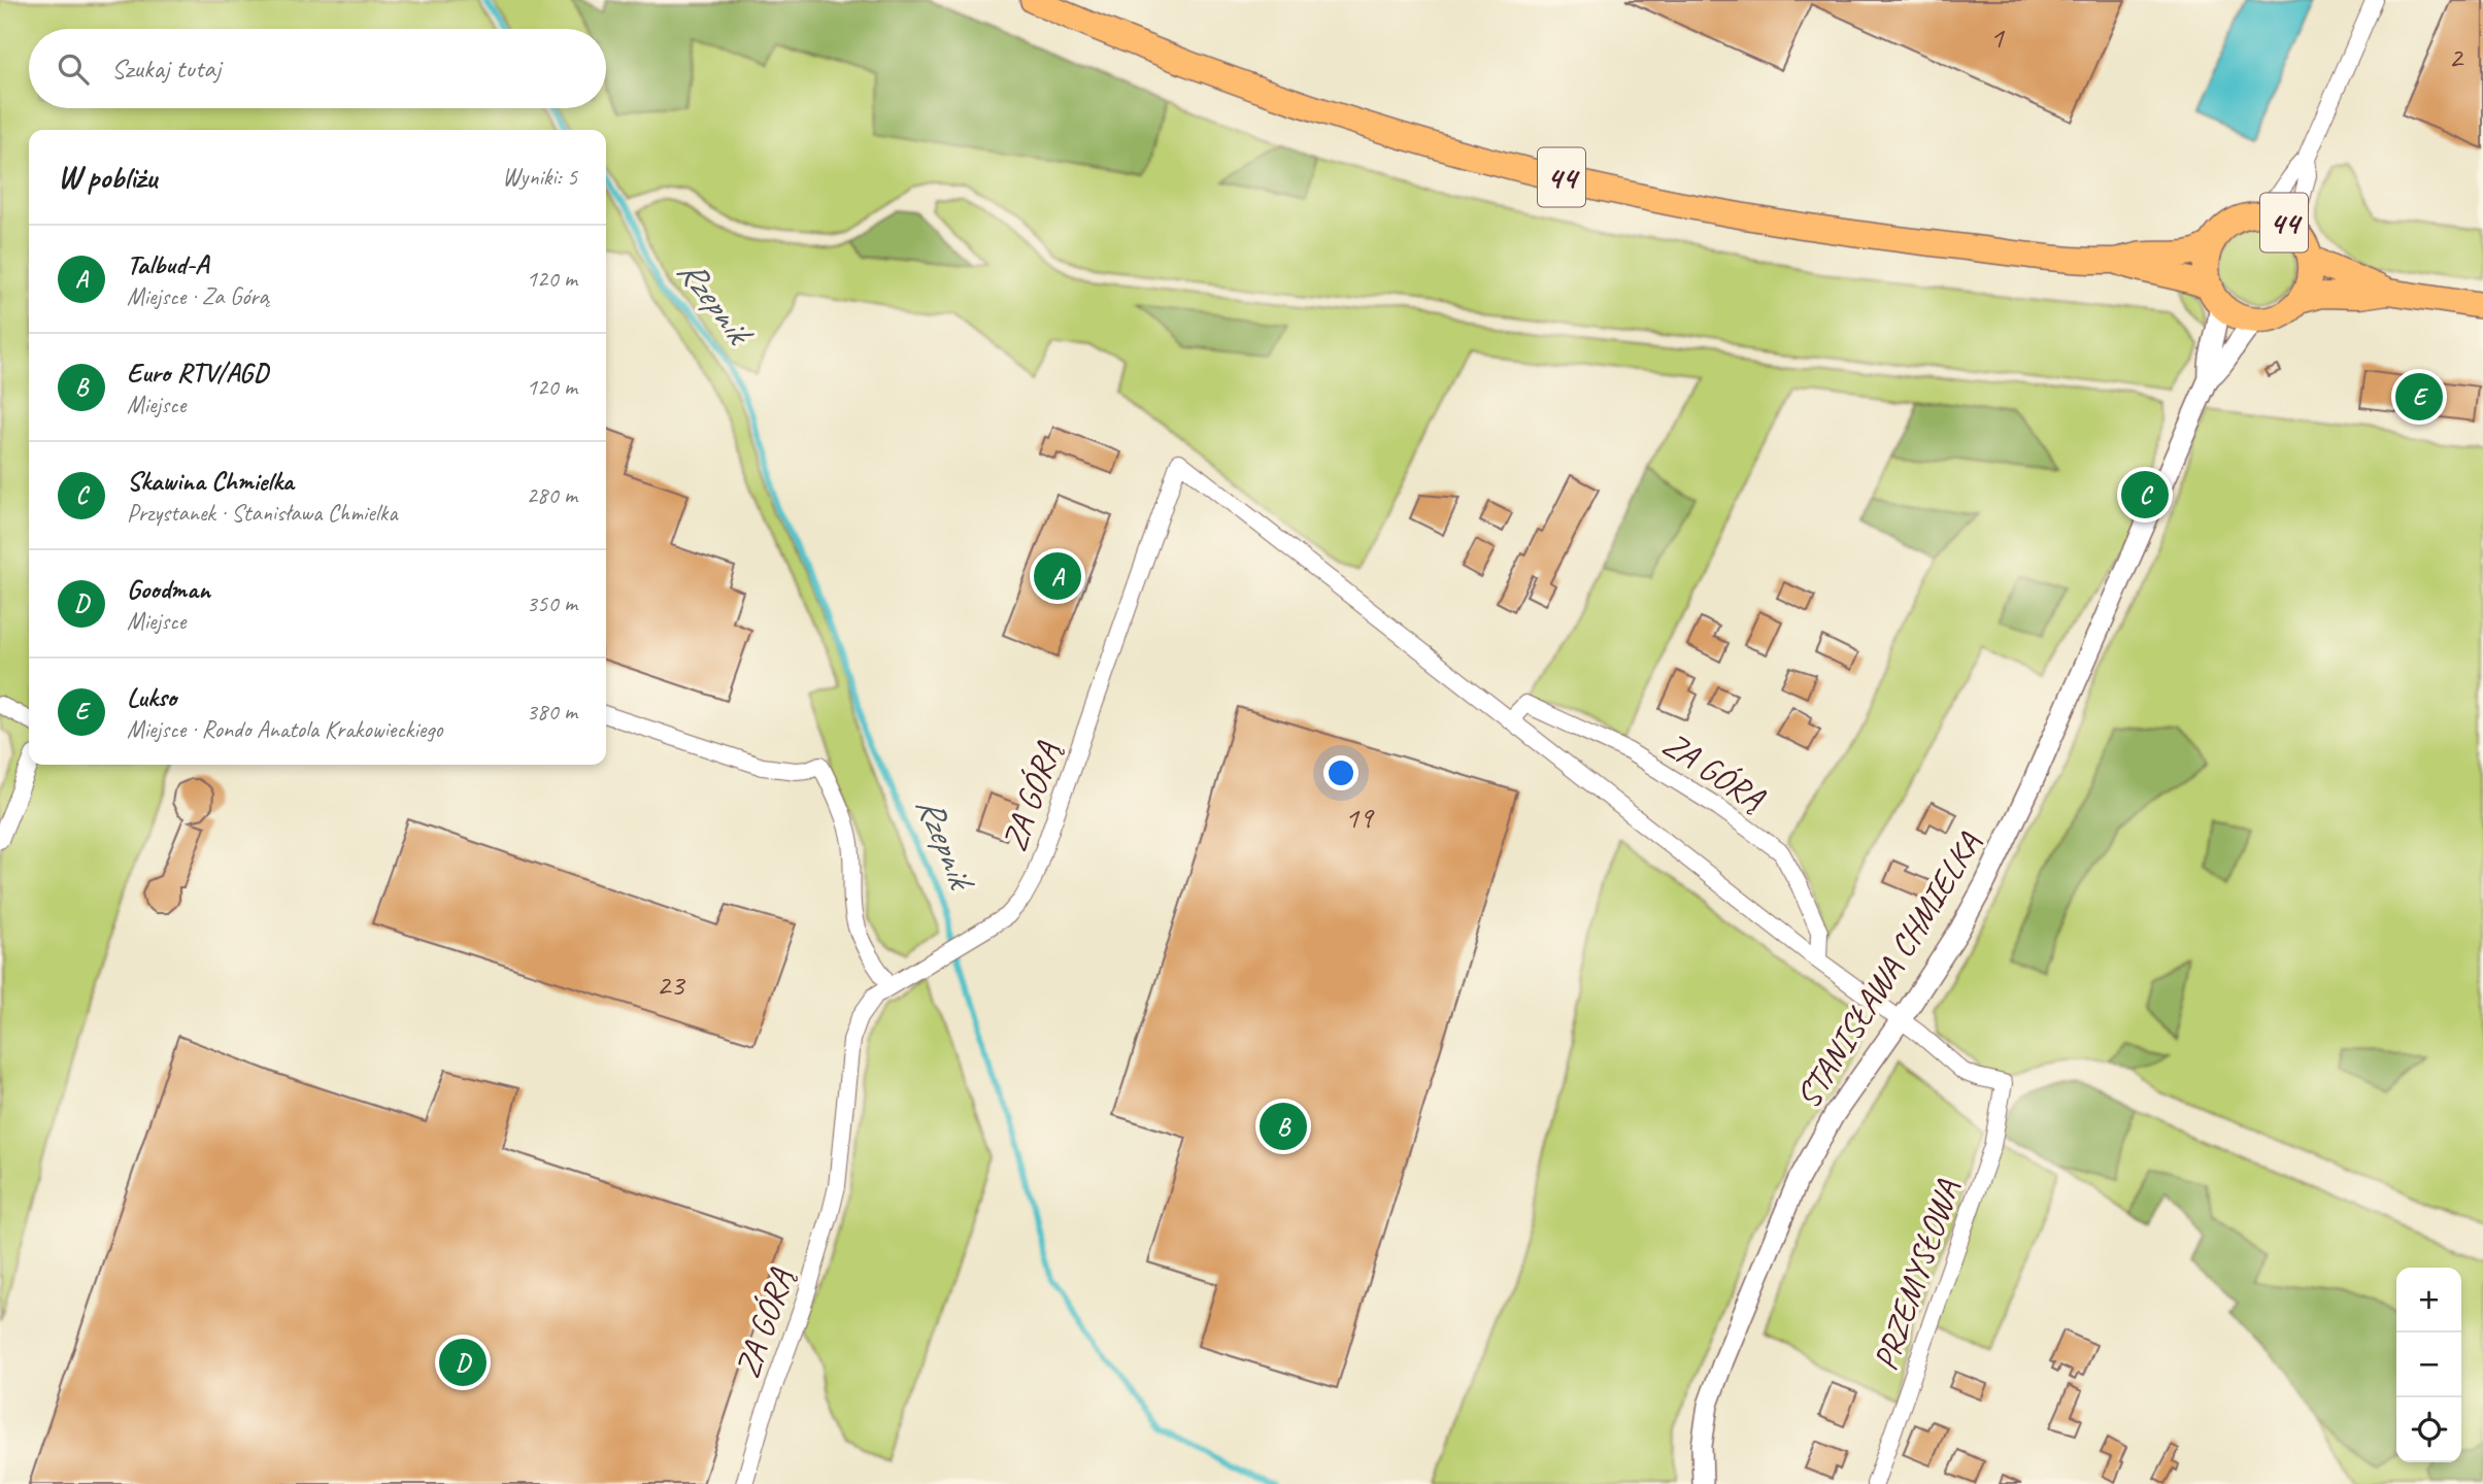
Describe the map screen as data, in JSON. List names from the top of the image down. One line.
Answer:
{"streets":{"main road":["44"],"street":["ZA GÓRĄ","STANISŁAWA CHMIELKA","PRZEMYSŁOWA"]},"crossings":[["44","STANISŁAWA CHMIELKA"],["ZA GÓRĄ","STANISŁAWA CHMIELKA"],["ZA GÓRĄ","PRZEMYSŁOWA"]],"water":["Rzepnik"],"house_numbers":["1","2","19","23"],"page":{"search":"Szukaj tutaj","heading":["W pobliżu","Wyniki: 5"],"list":[{"mark":"A","name":"Talbud-A","note":"Miejsce · Za Górą","value":"120 m"},{"mark":"B","name":"Euro RTV/AGD","note":"Miejsce","value":"120 m"},{"mark":"C","name":"Skawina Chmielka","note":"Przystanek · Stanisława Chmielka","value":"280 m"},{"mark":"D","name":"Goodman","note":"Miejsce","value":"350 m"},{"mark":"E","name":"Lukso","note":"Miejsce · Rondo Anatola Krakowieckiego","value":"380 m"}],"pins":["E","C","A","B","D"],"map_buttons":["+","−"]}}
